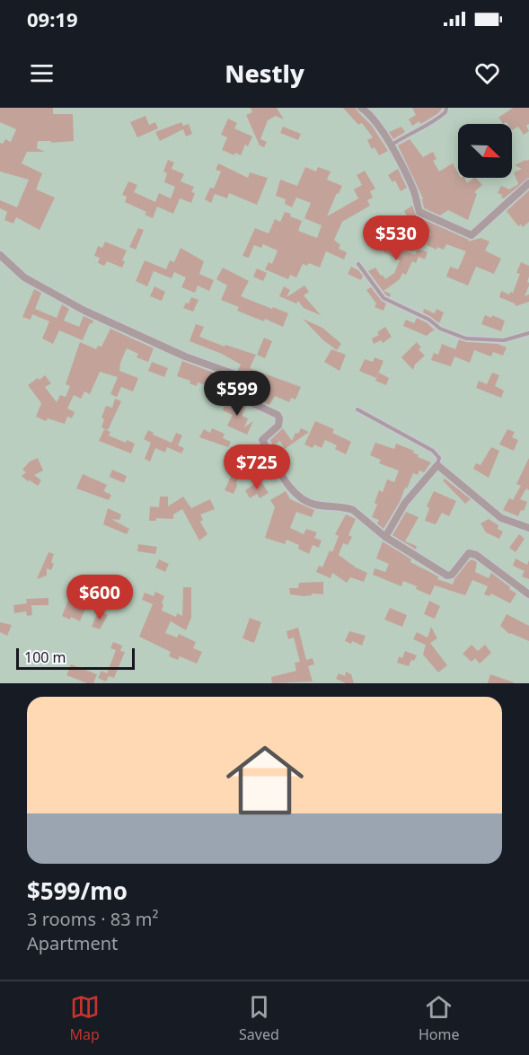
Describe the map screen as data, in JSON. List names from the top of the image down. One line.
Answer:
{"scale_bar":"100 m","north":"bottom right","page":{"status":"09:19","header":"Nestly","price":["$530","$599","$725","$600"],"scale":"100 m","list":[{"name":"$599/mo","note":"3 rooms · 83 m² · Apartment"}],"tabs":["Map","Saved","Home"]}}
